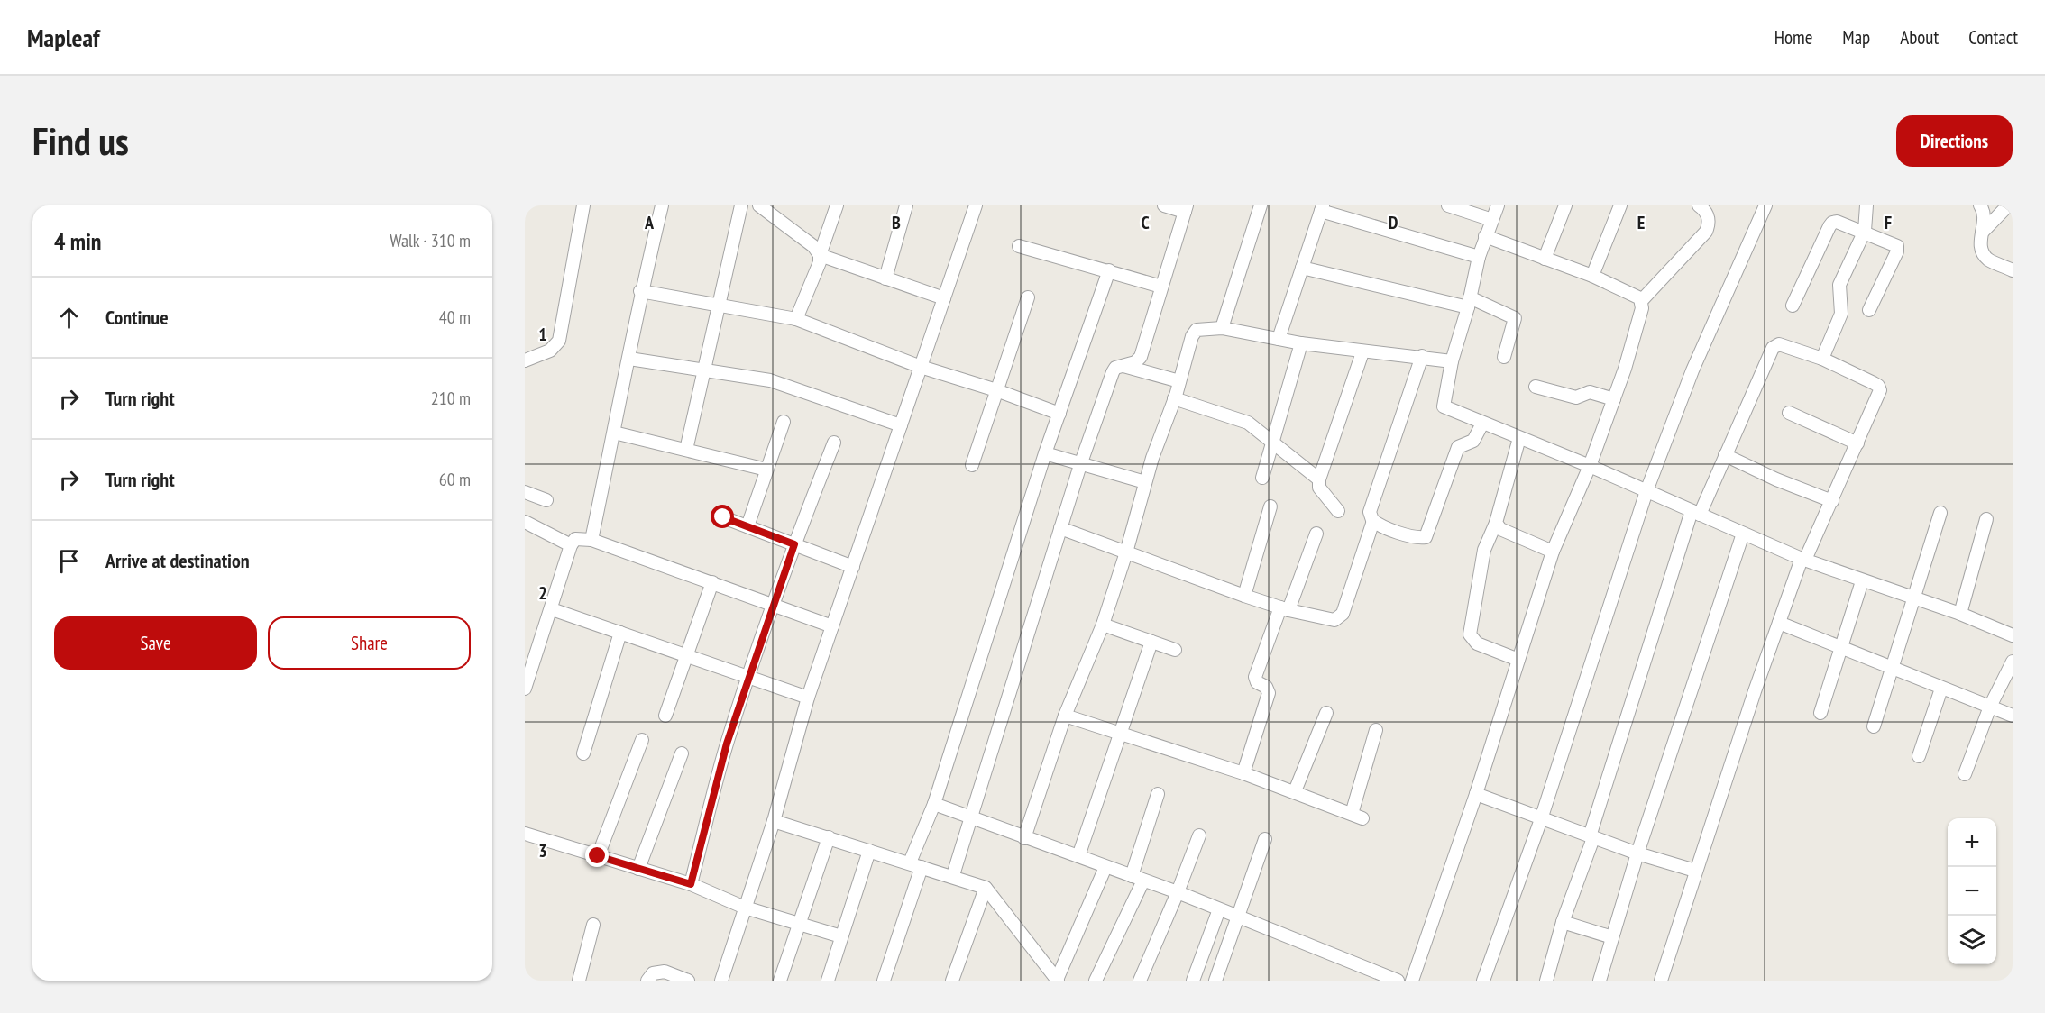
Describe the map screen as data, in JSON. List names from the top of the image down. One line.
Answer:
{"page":{"header":"Mapleaf","nav":["Home","Map","About","Contact"],"buttons":["Directions",["Save","Share"]],"title":"Find us","heading":["4 min","Walk · 310 m"],"list":[["Continue","40 m"],["Turn right","210 m"],["Turn right","60 m"],"Arrive at destination"],"map_buttons":["+","−"]},"grid":{"columns":["A","B","C","D","E","F"],"rows":["1","2","3"]}}
